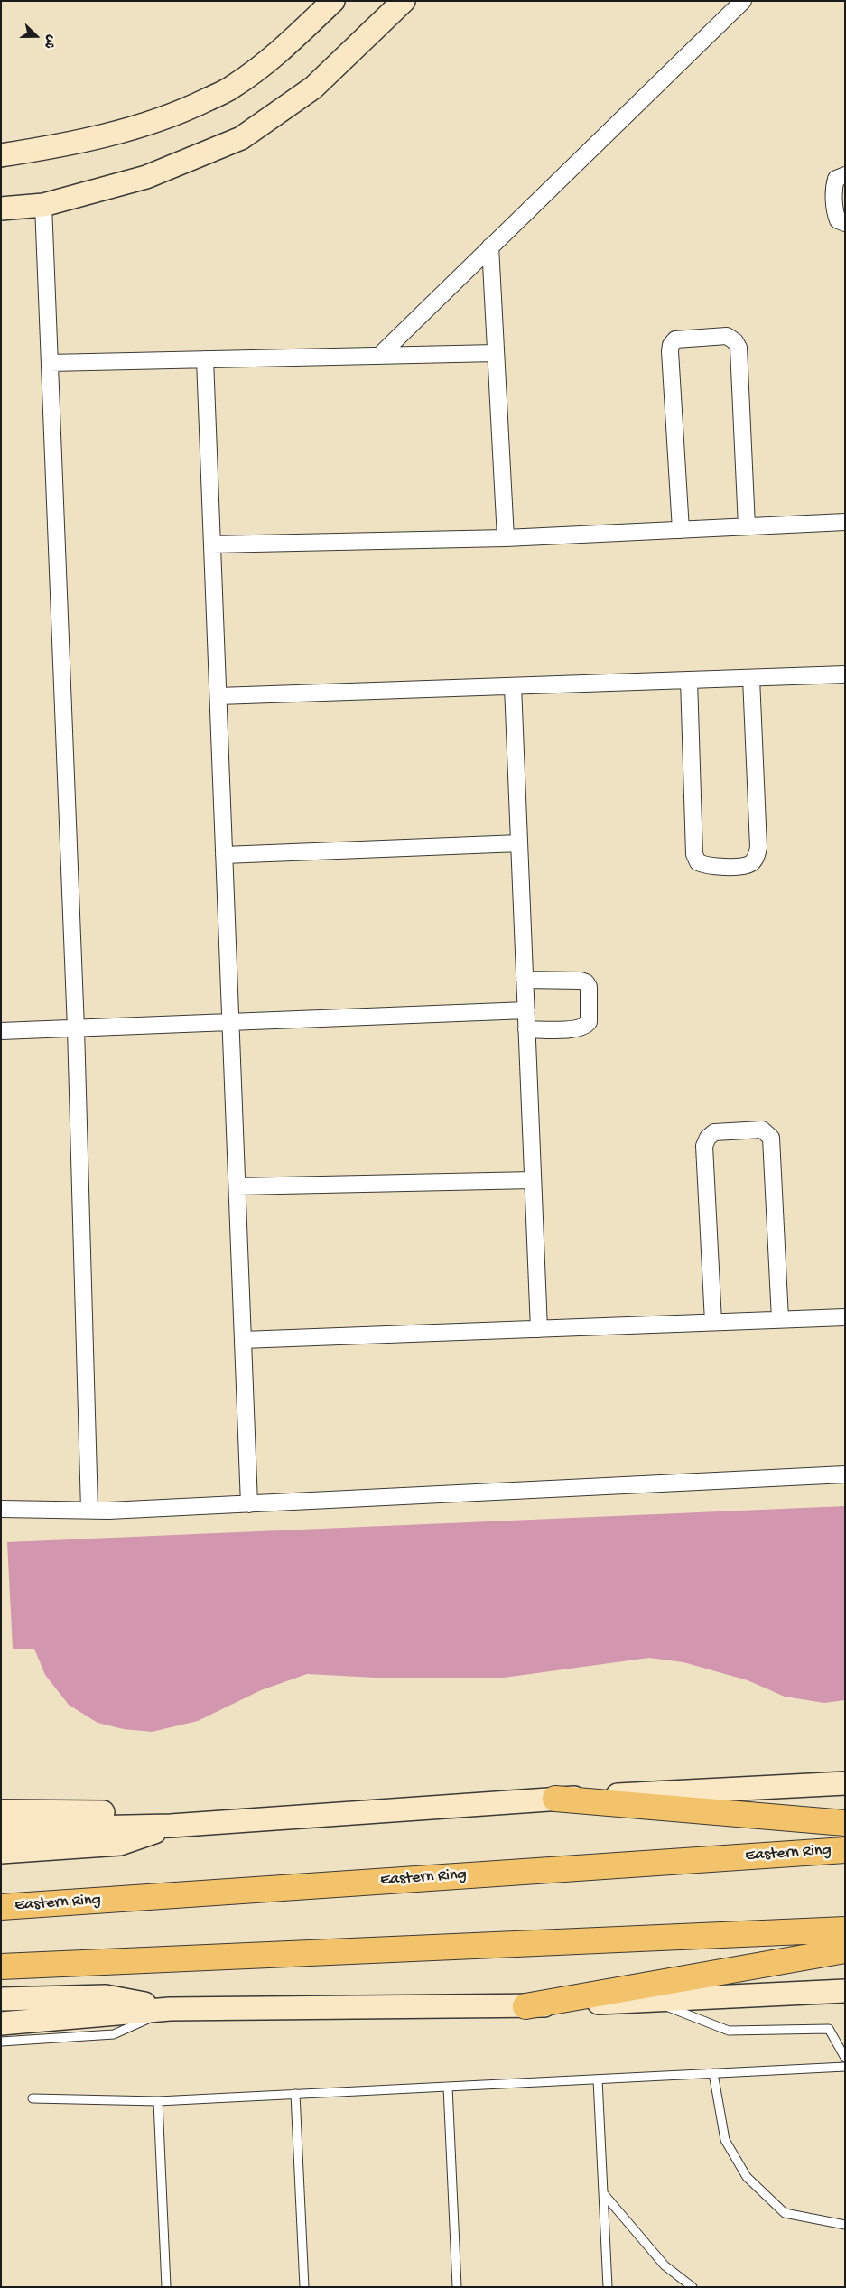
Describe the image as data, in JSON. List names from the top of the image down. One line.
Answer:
{"streets":{"highway":["Eastern Ring"]},"north":"right"}
